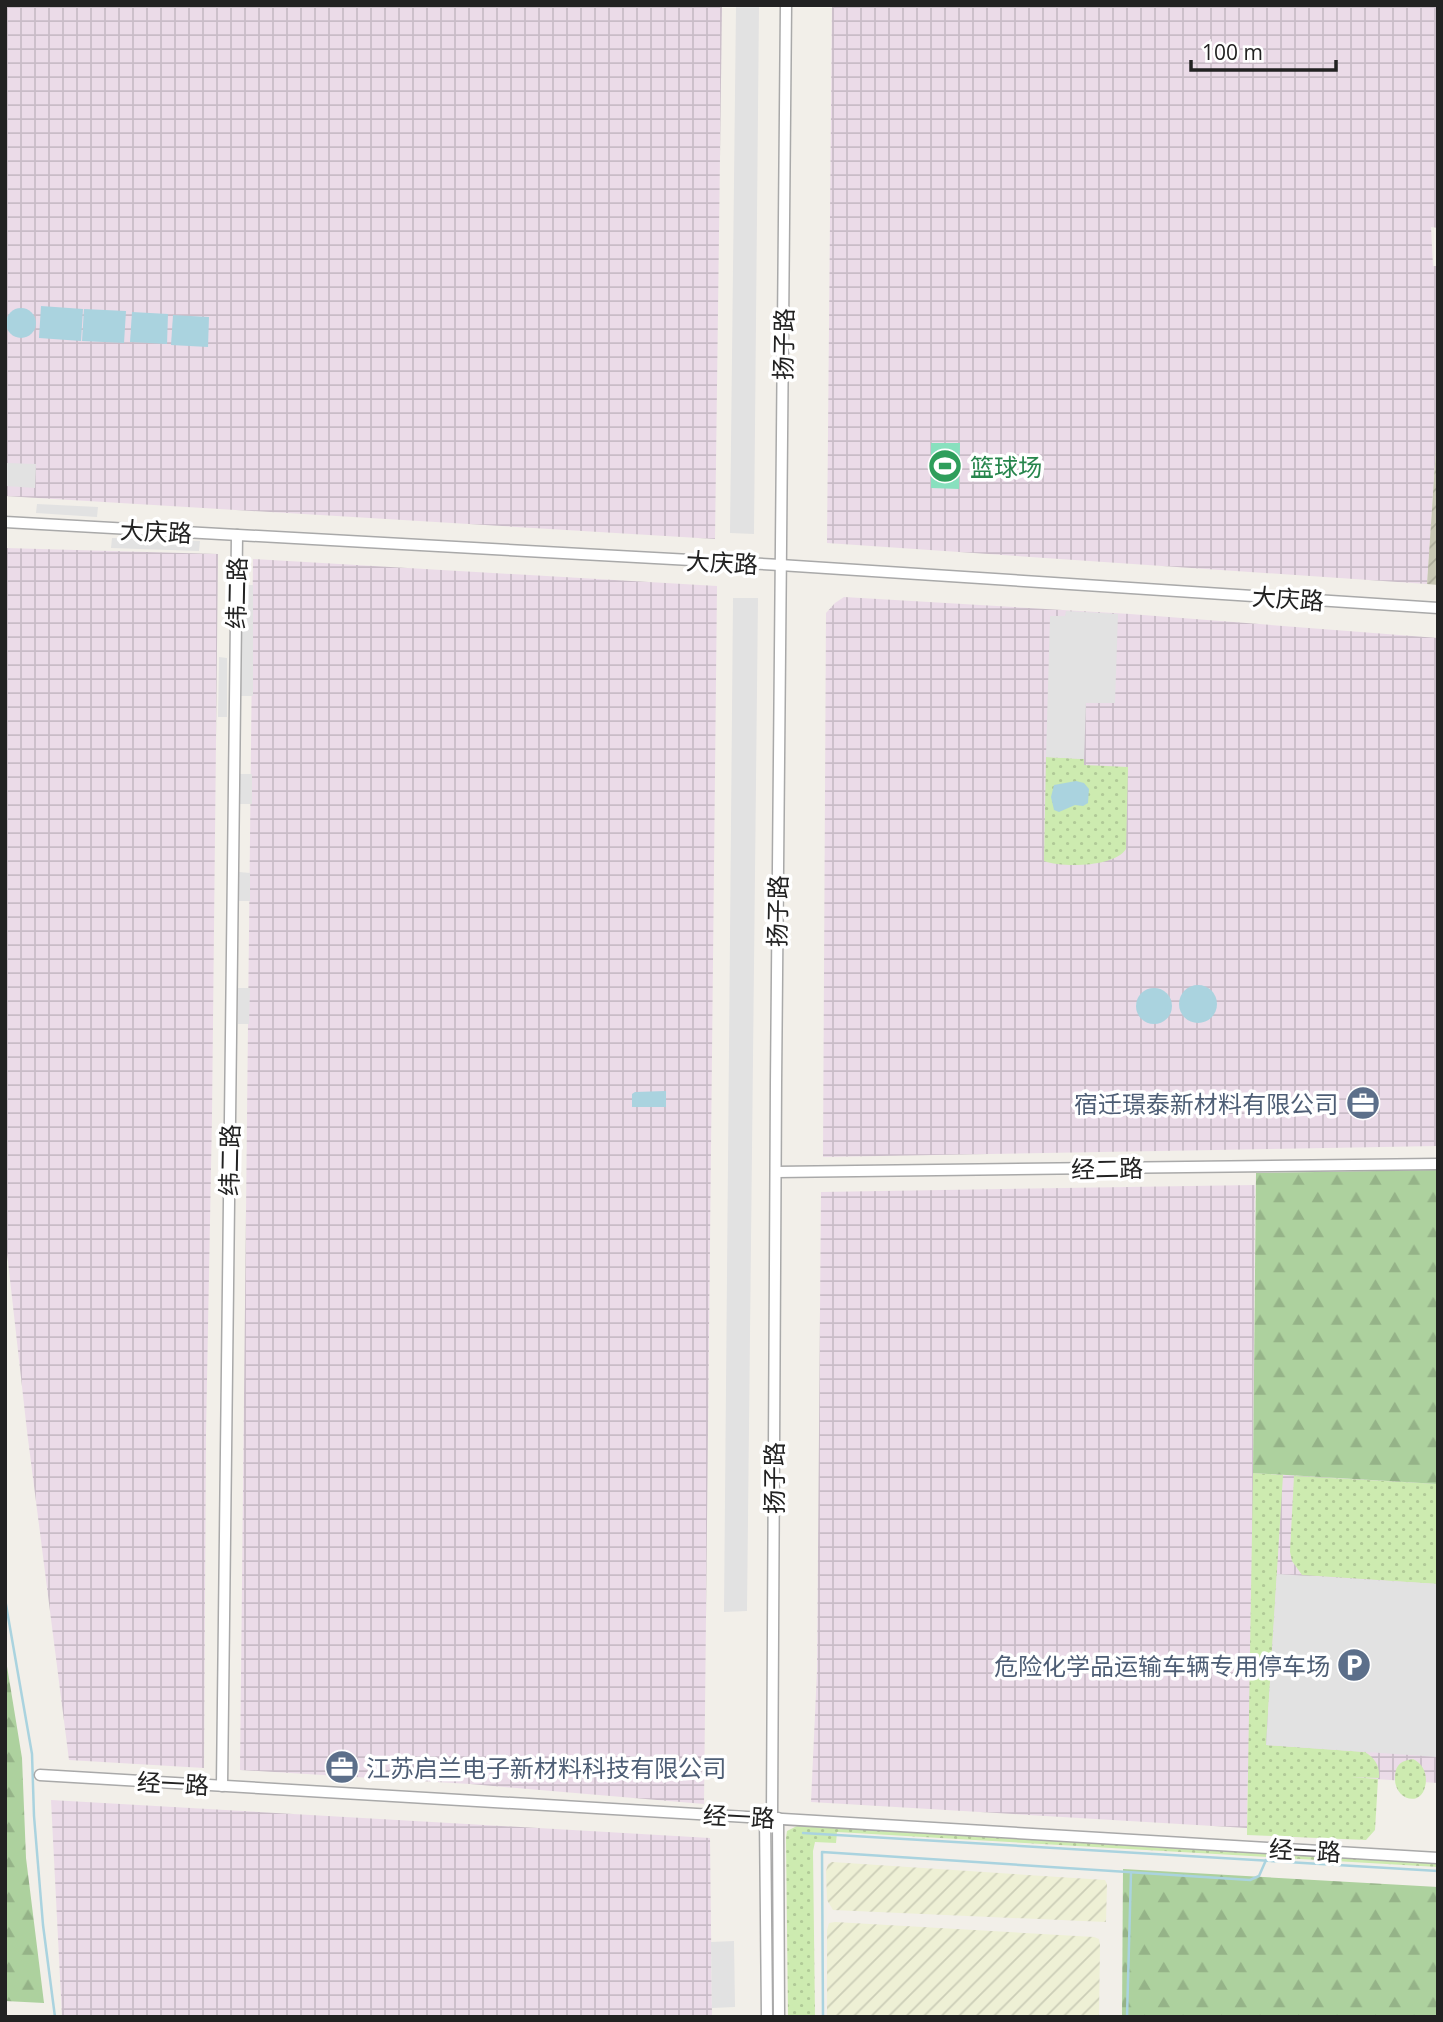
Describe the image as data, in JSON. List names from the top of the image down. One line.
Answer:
{"streets":{"street":["扬子路","大庆路","纬二路","经二路","经一路"]},"crossings":[["扬子路","大庆路"],["扬子路","经二路"],["扬子路","经一路"],["大庆路","纬二路"],["纬二路","经一路"]],"places":{"sports":["篮球场"],"office":["宿迁璟泰新材料有限公司","江苏启兰电子新材料科技有限公司"],"parking":["危险化学品运输车辆专用停车场"]},"scale_bar":"100 m"}
